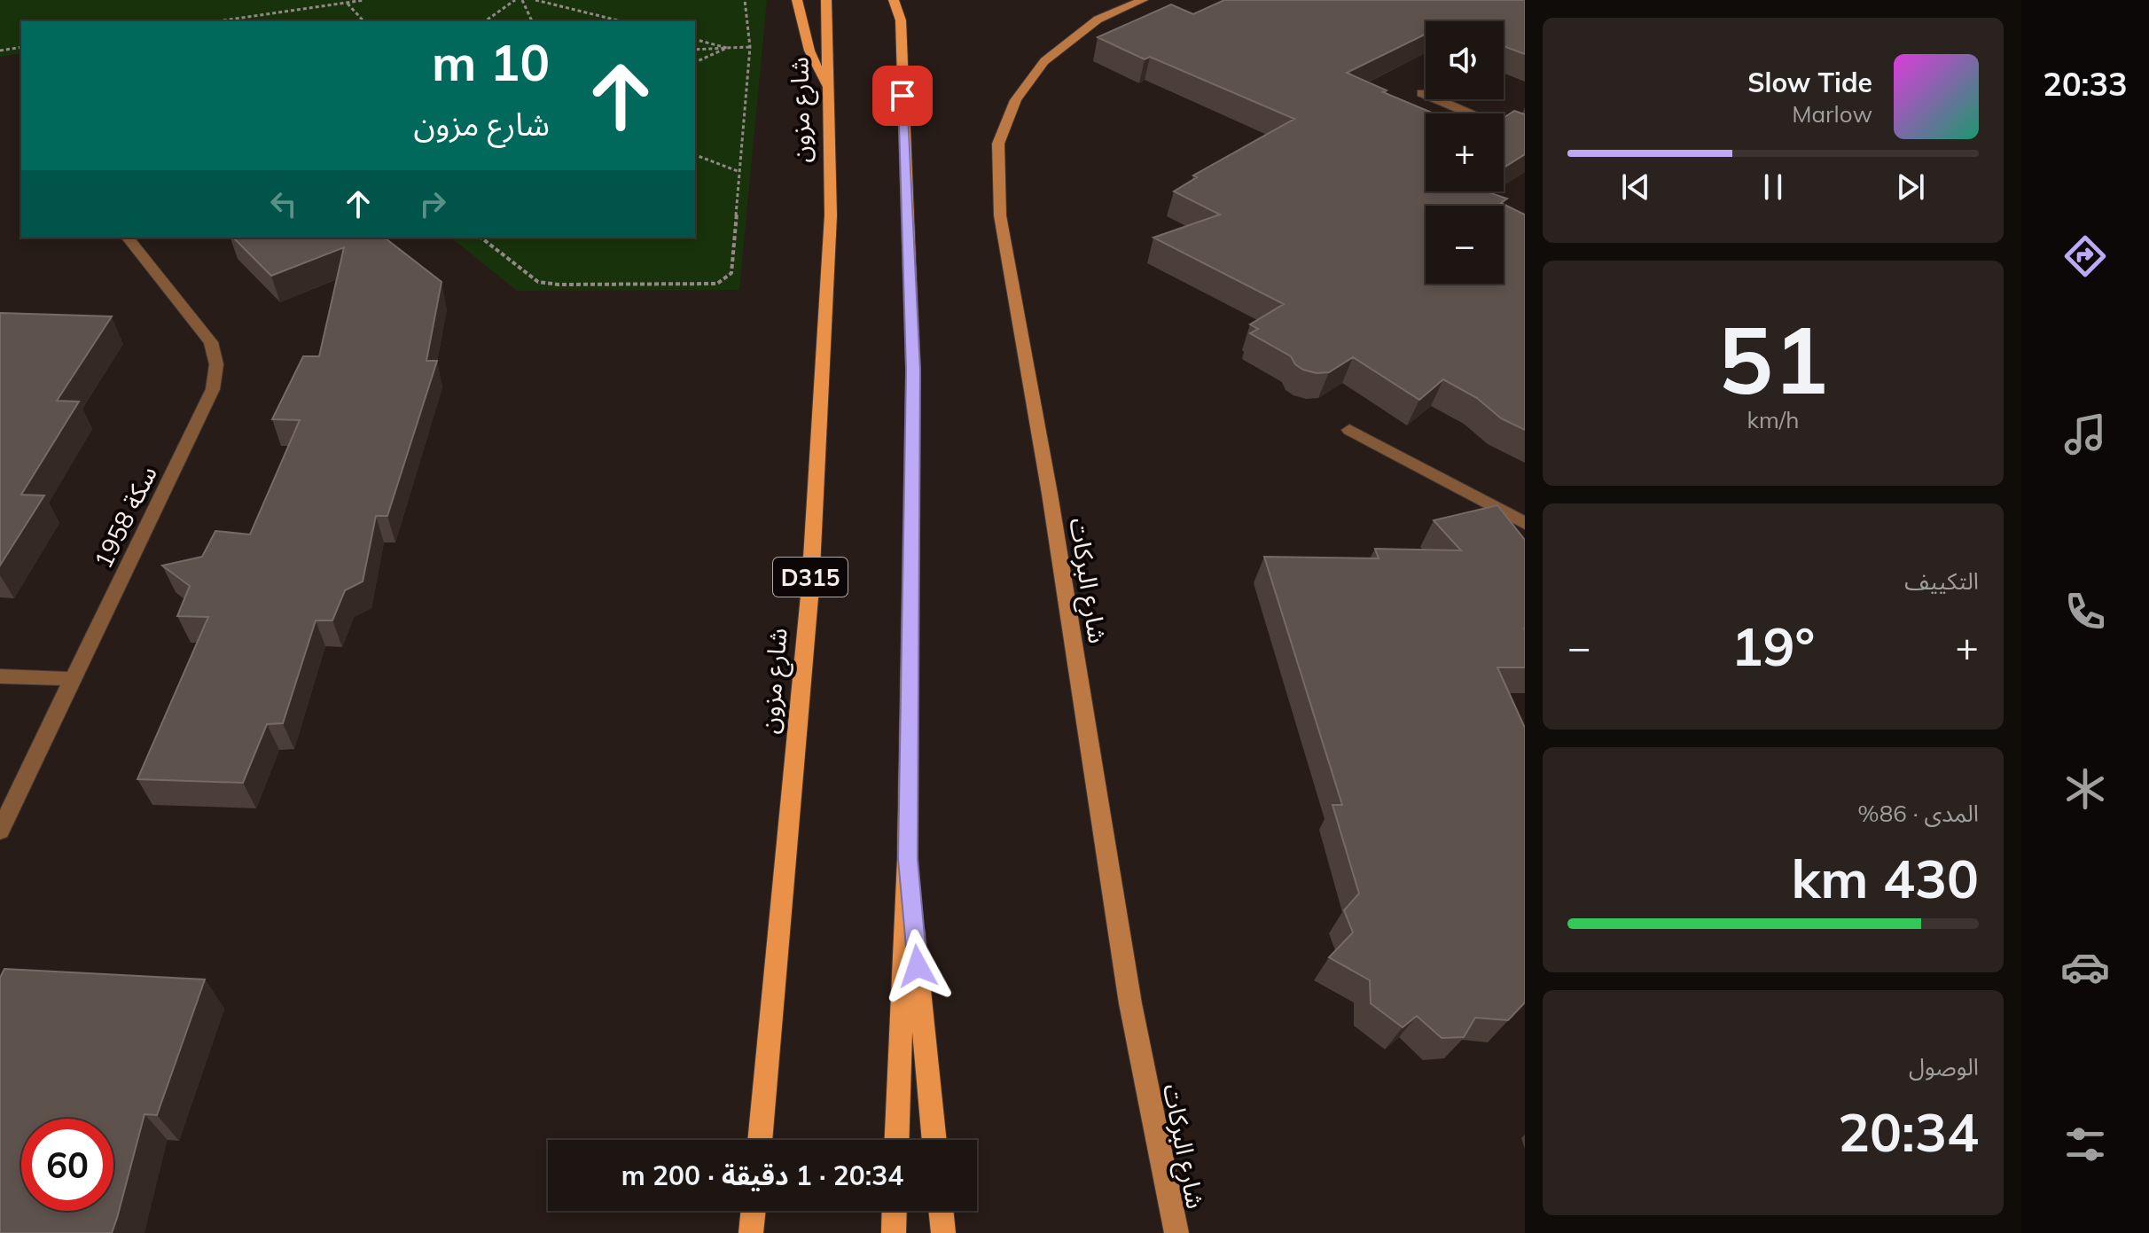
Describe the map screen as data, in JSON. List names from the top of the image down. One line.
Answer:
{"streets":{"main road":["شارع مزون","D315"],"street":["سكة 1958","شارع البركات"]},"page":{"tabs":"20:33","map_buttons":["+","−"],"turn":["10 m","شارع مزون"],"song":["Slow Tide","Marlow"],"tile":[["51","km/h"],"التكييف",["المدى · 86%","430 km"],["الوصول","20:34"]],"heat":["−","19°","+"],"limit":"60","trip":"20:34 · 1 دقيقة · 200 m"}}
